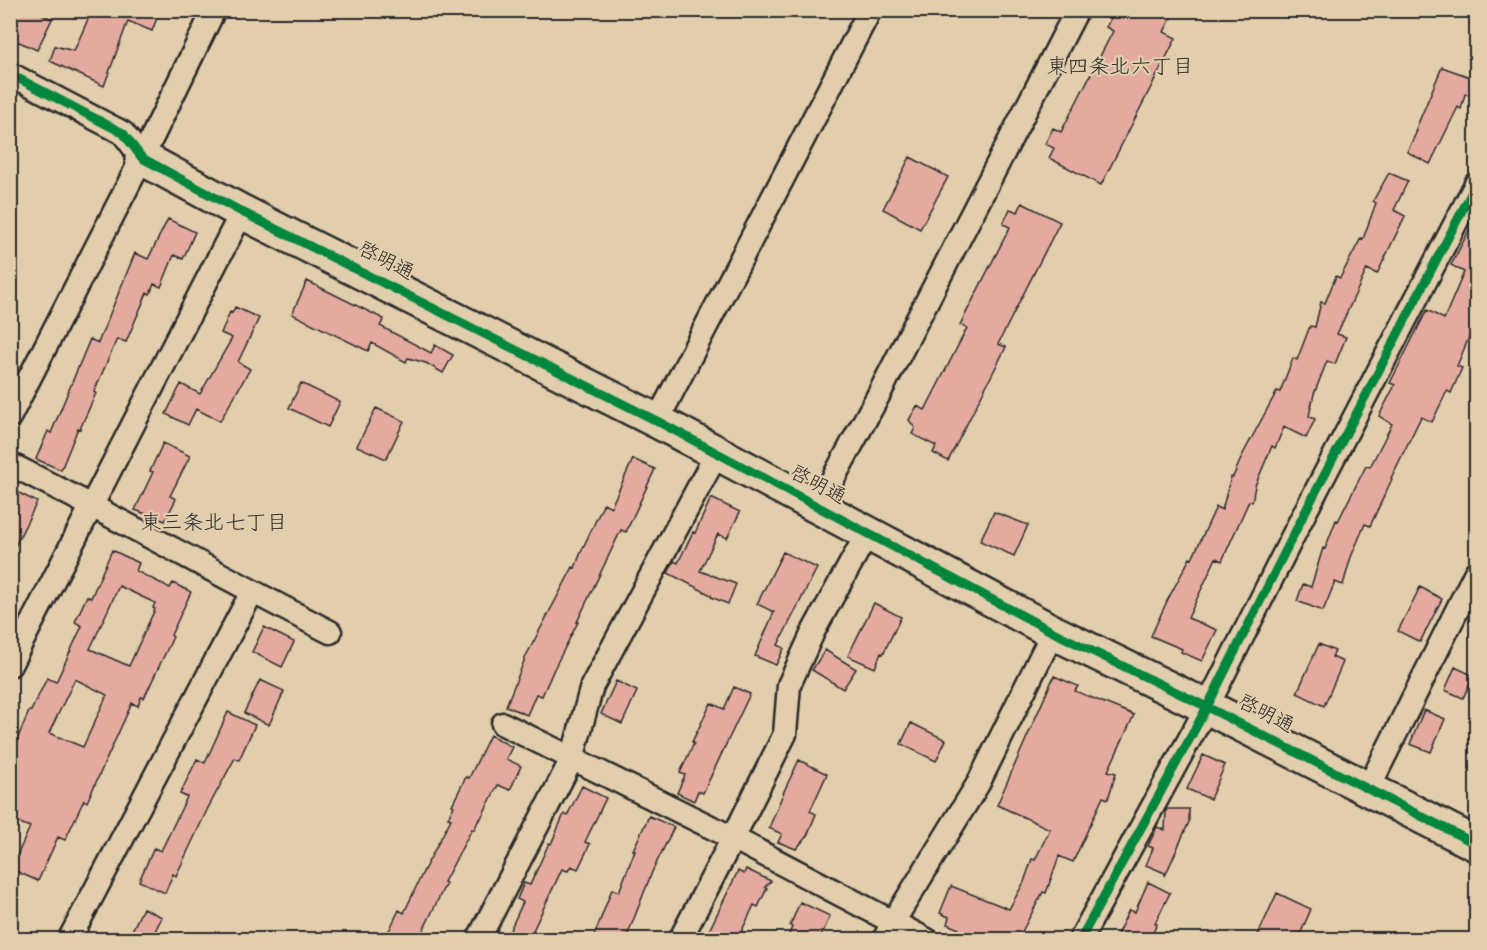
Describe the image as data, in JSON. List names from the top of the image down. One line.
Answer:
{"streets":{"street":["啓明通"]},"districts":["東四条北六丁目","東三条北七丁目"]}
